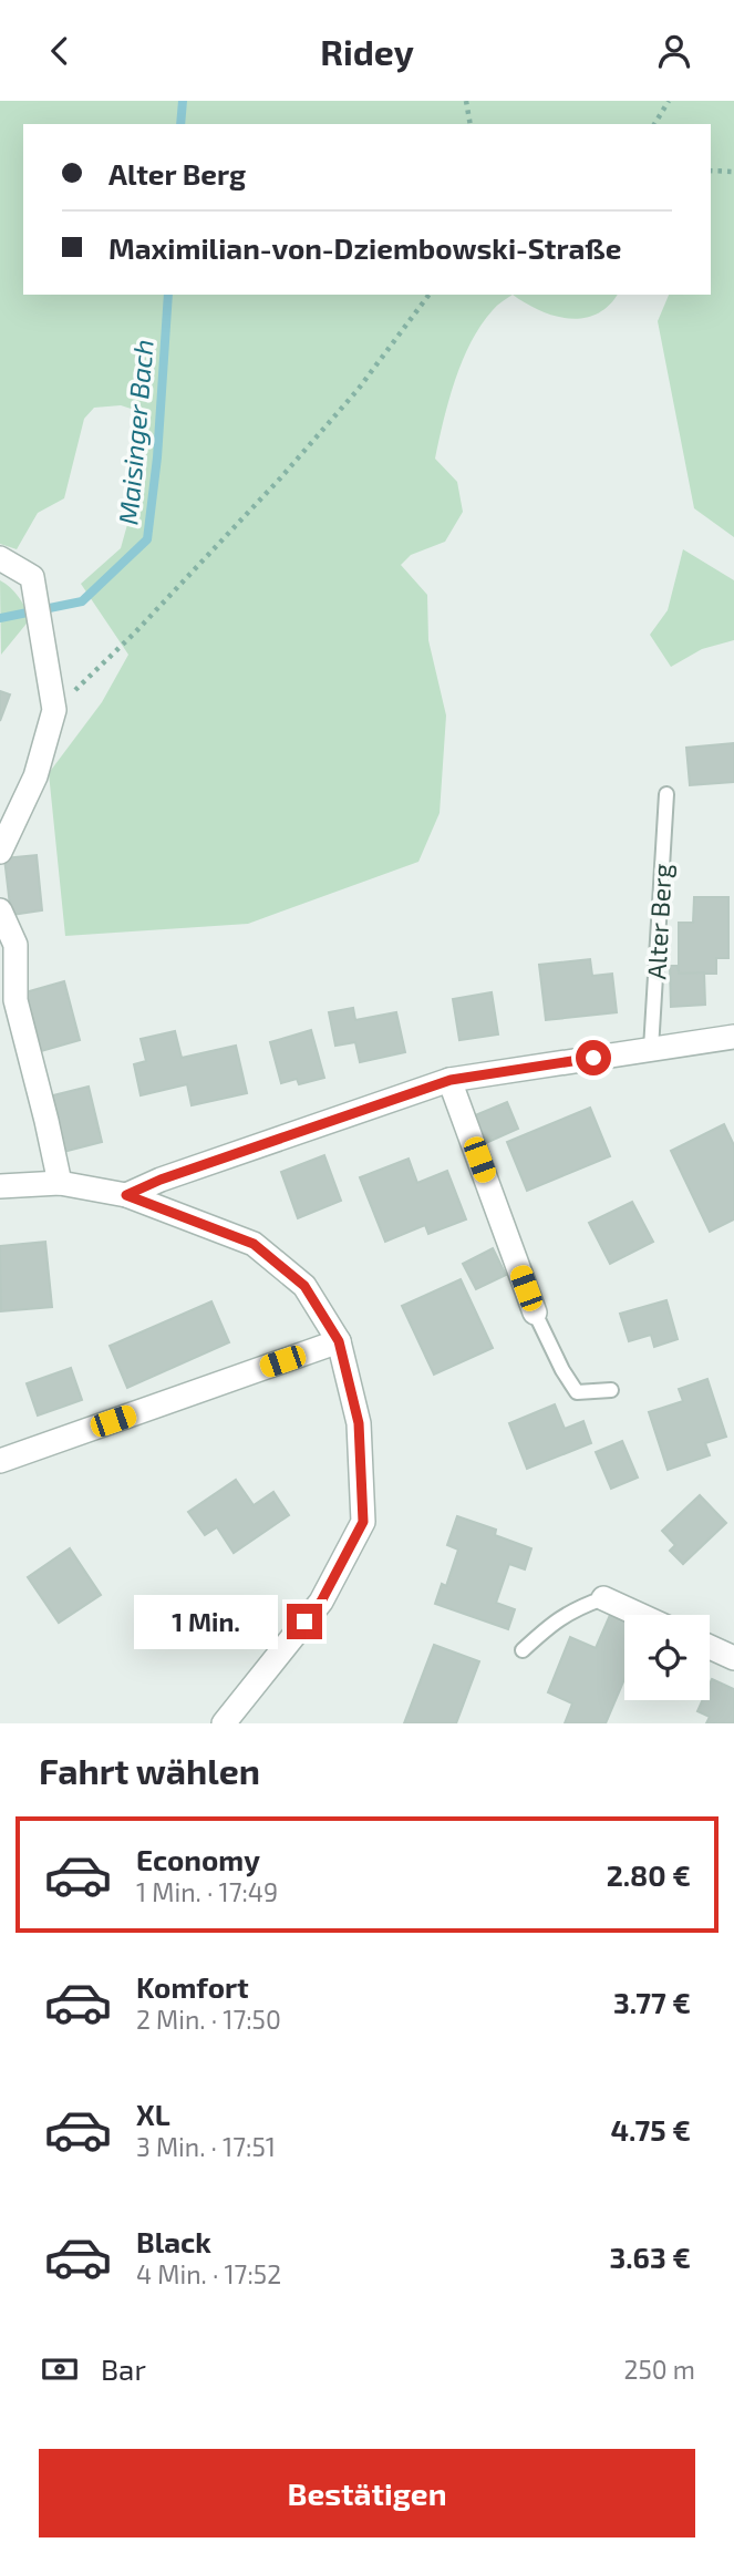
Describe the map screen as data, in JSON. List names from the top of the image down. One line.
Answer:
{"streets":{"lane":["Alter Berg"]},"water":["Maisinger Bach"],"page":{"header":"Ridey","banner":["Alter Berg","Maximilian-von-Dziembowski-Straße"],"bubble":"1 Min.","heading":"Fahrt wählen","list":[{"name":"Economy","note":"1 Min. · 17:49","value":"2.80 €"},{"name":"Komfort","note":"2 Min. · 17:50","value":"3.77 €"},{"name":"XL","note":"3 Min. · 17:51","value":"4.75 €"},{"name":"Black","note":"4 Min. · 17:52","value":"3.63 €"}],"pay":["Bar","250 m"],"buttons":"Bestätigen"}}
